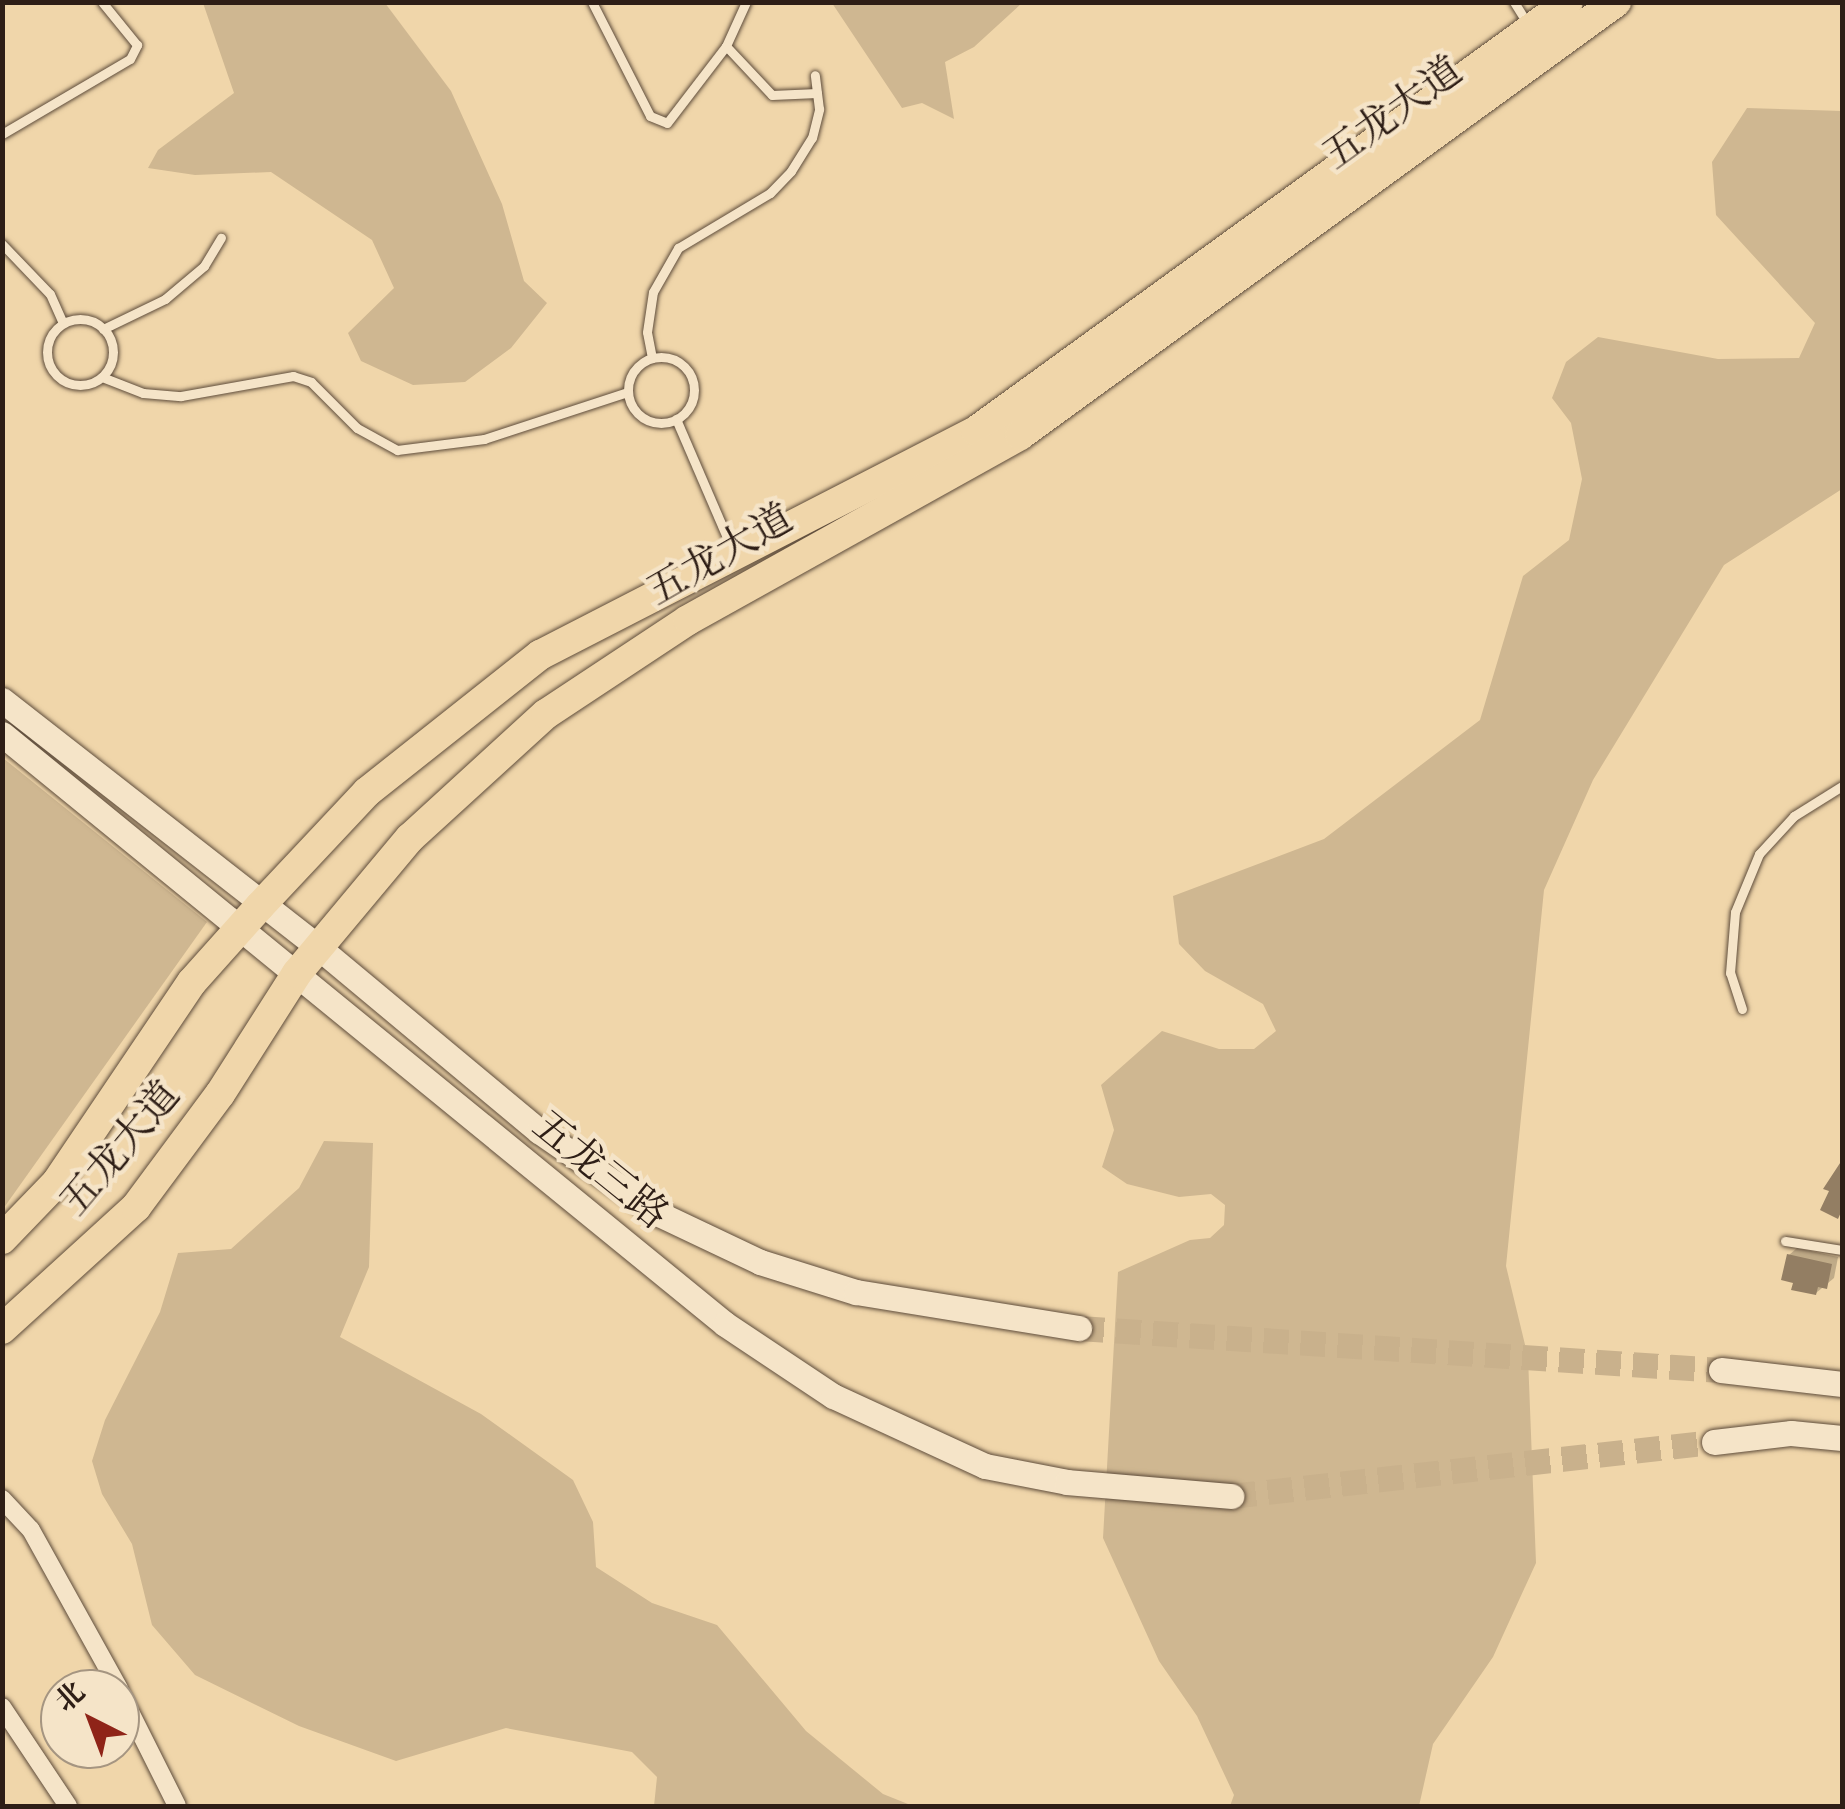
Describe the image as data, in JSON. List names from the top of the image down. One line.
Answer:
{"streets":{"main road":["五龙大道","五龙三路"]},"crossings":[["五龙大道","五龙三路"]],"north":"top left"}
